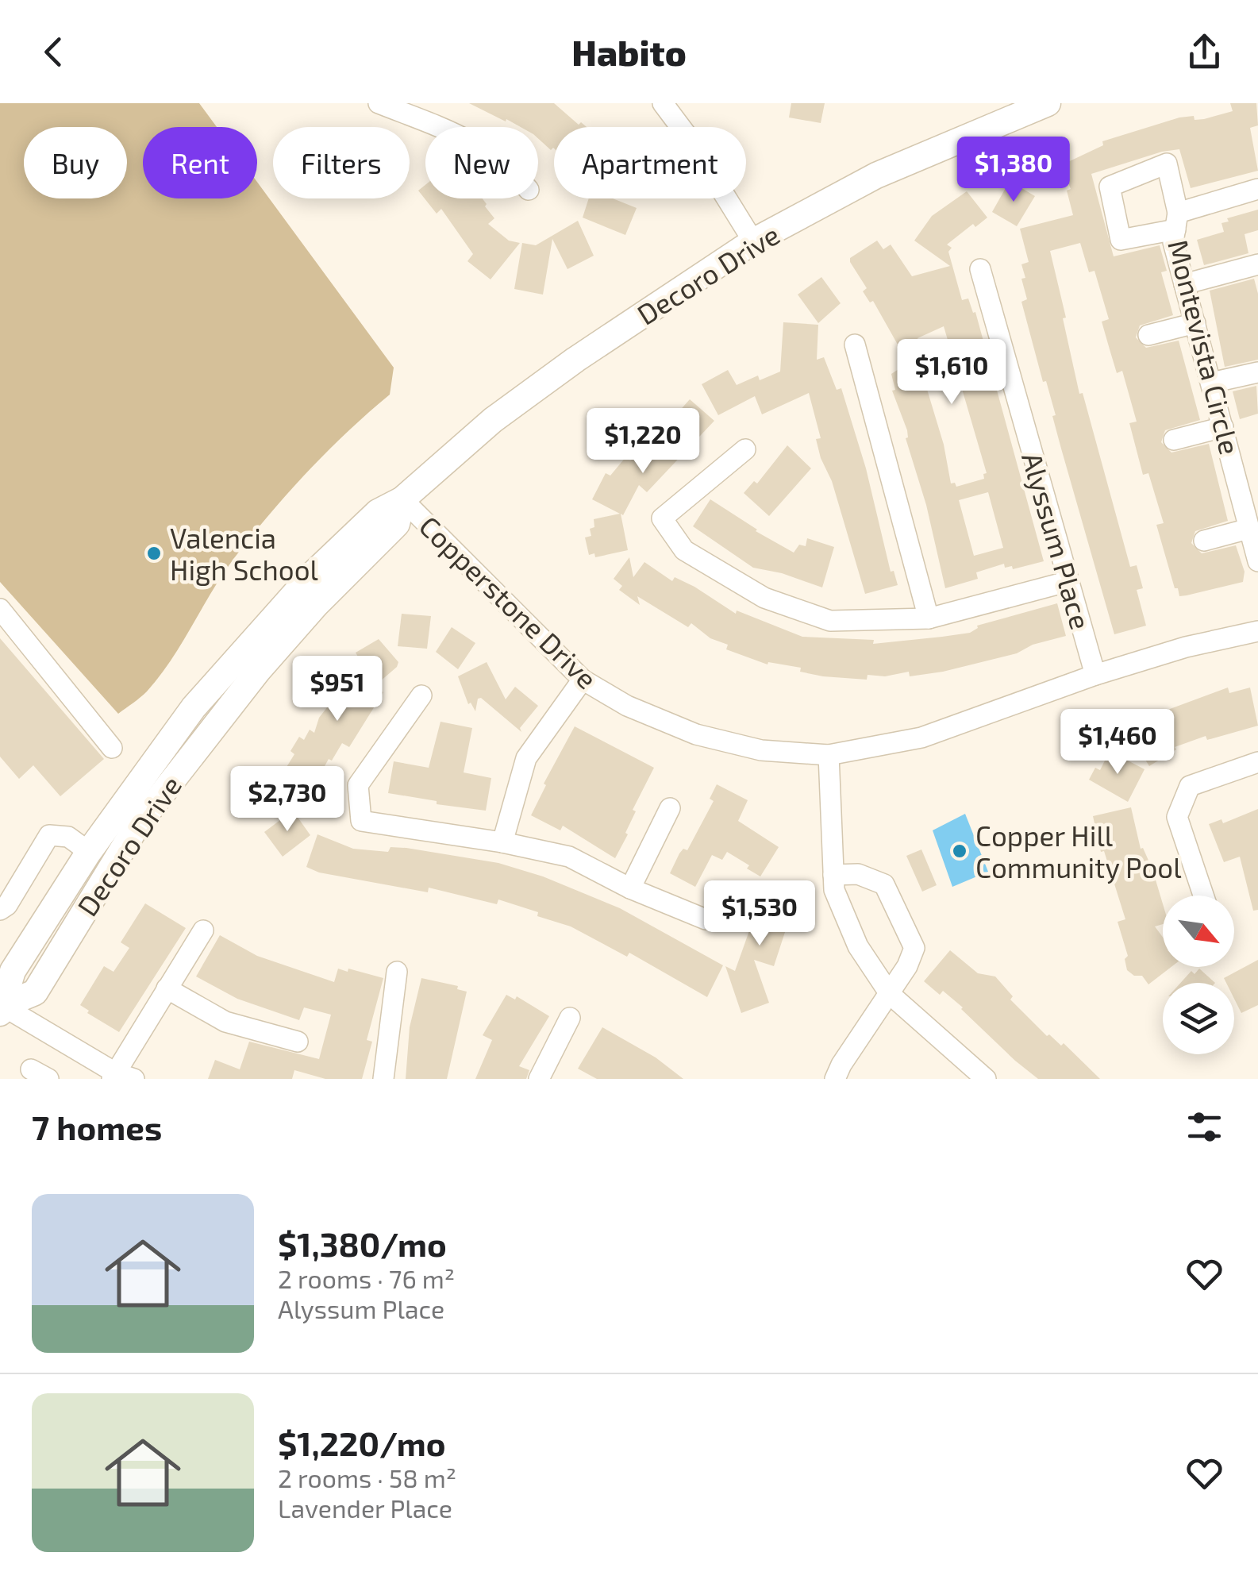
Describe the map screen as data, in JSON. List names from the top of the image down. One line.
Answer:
{"streets":{"main road":["Decoro Drive"],"street":["Montevista Circle","Alyssum Place","Copperstone Drive"]},"crossings":[["Decoro Drive","Copperstone Drive"],["Alyssum Place","Copperstone Drive"]],"places":["Valencia High School","Copper Hill Community Pool"],"north":"bottom right","page":{"header":"Habito","chip":["Buy","Rent","Filters","New","Apartment"],"price":["$1,380","$1,610","$1,220","$951","$1,460","$2,730","$1,530"],"heading":"7 homes","list":[{"name":"$1,380/mo","note":"2 rooms · 76 m² · Alyssum Place"},{"name":"$1,220/mo","note":"2 rooms · 58 m² · Lavender Place"}]}}
